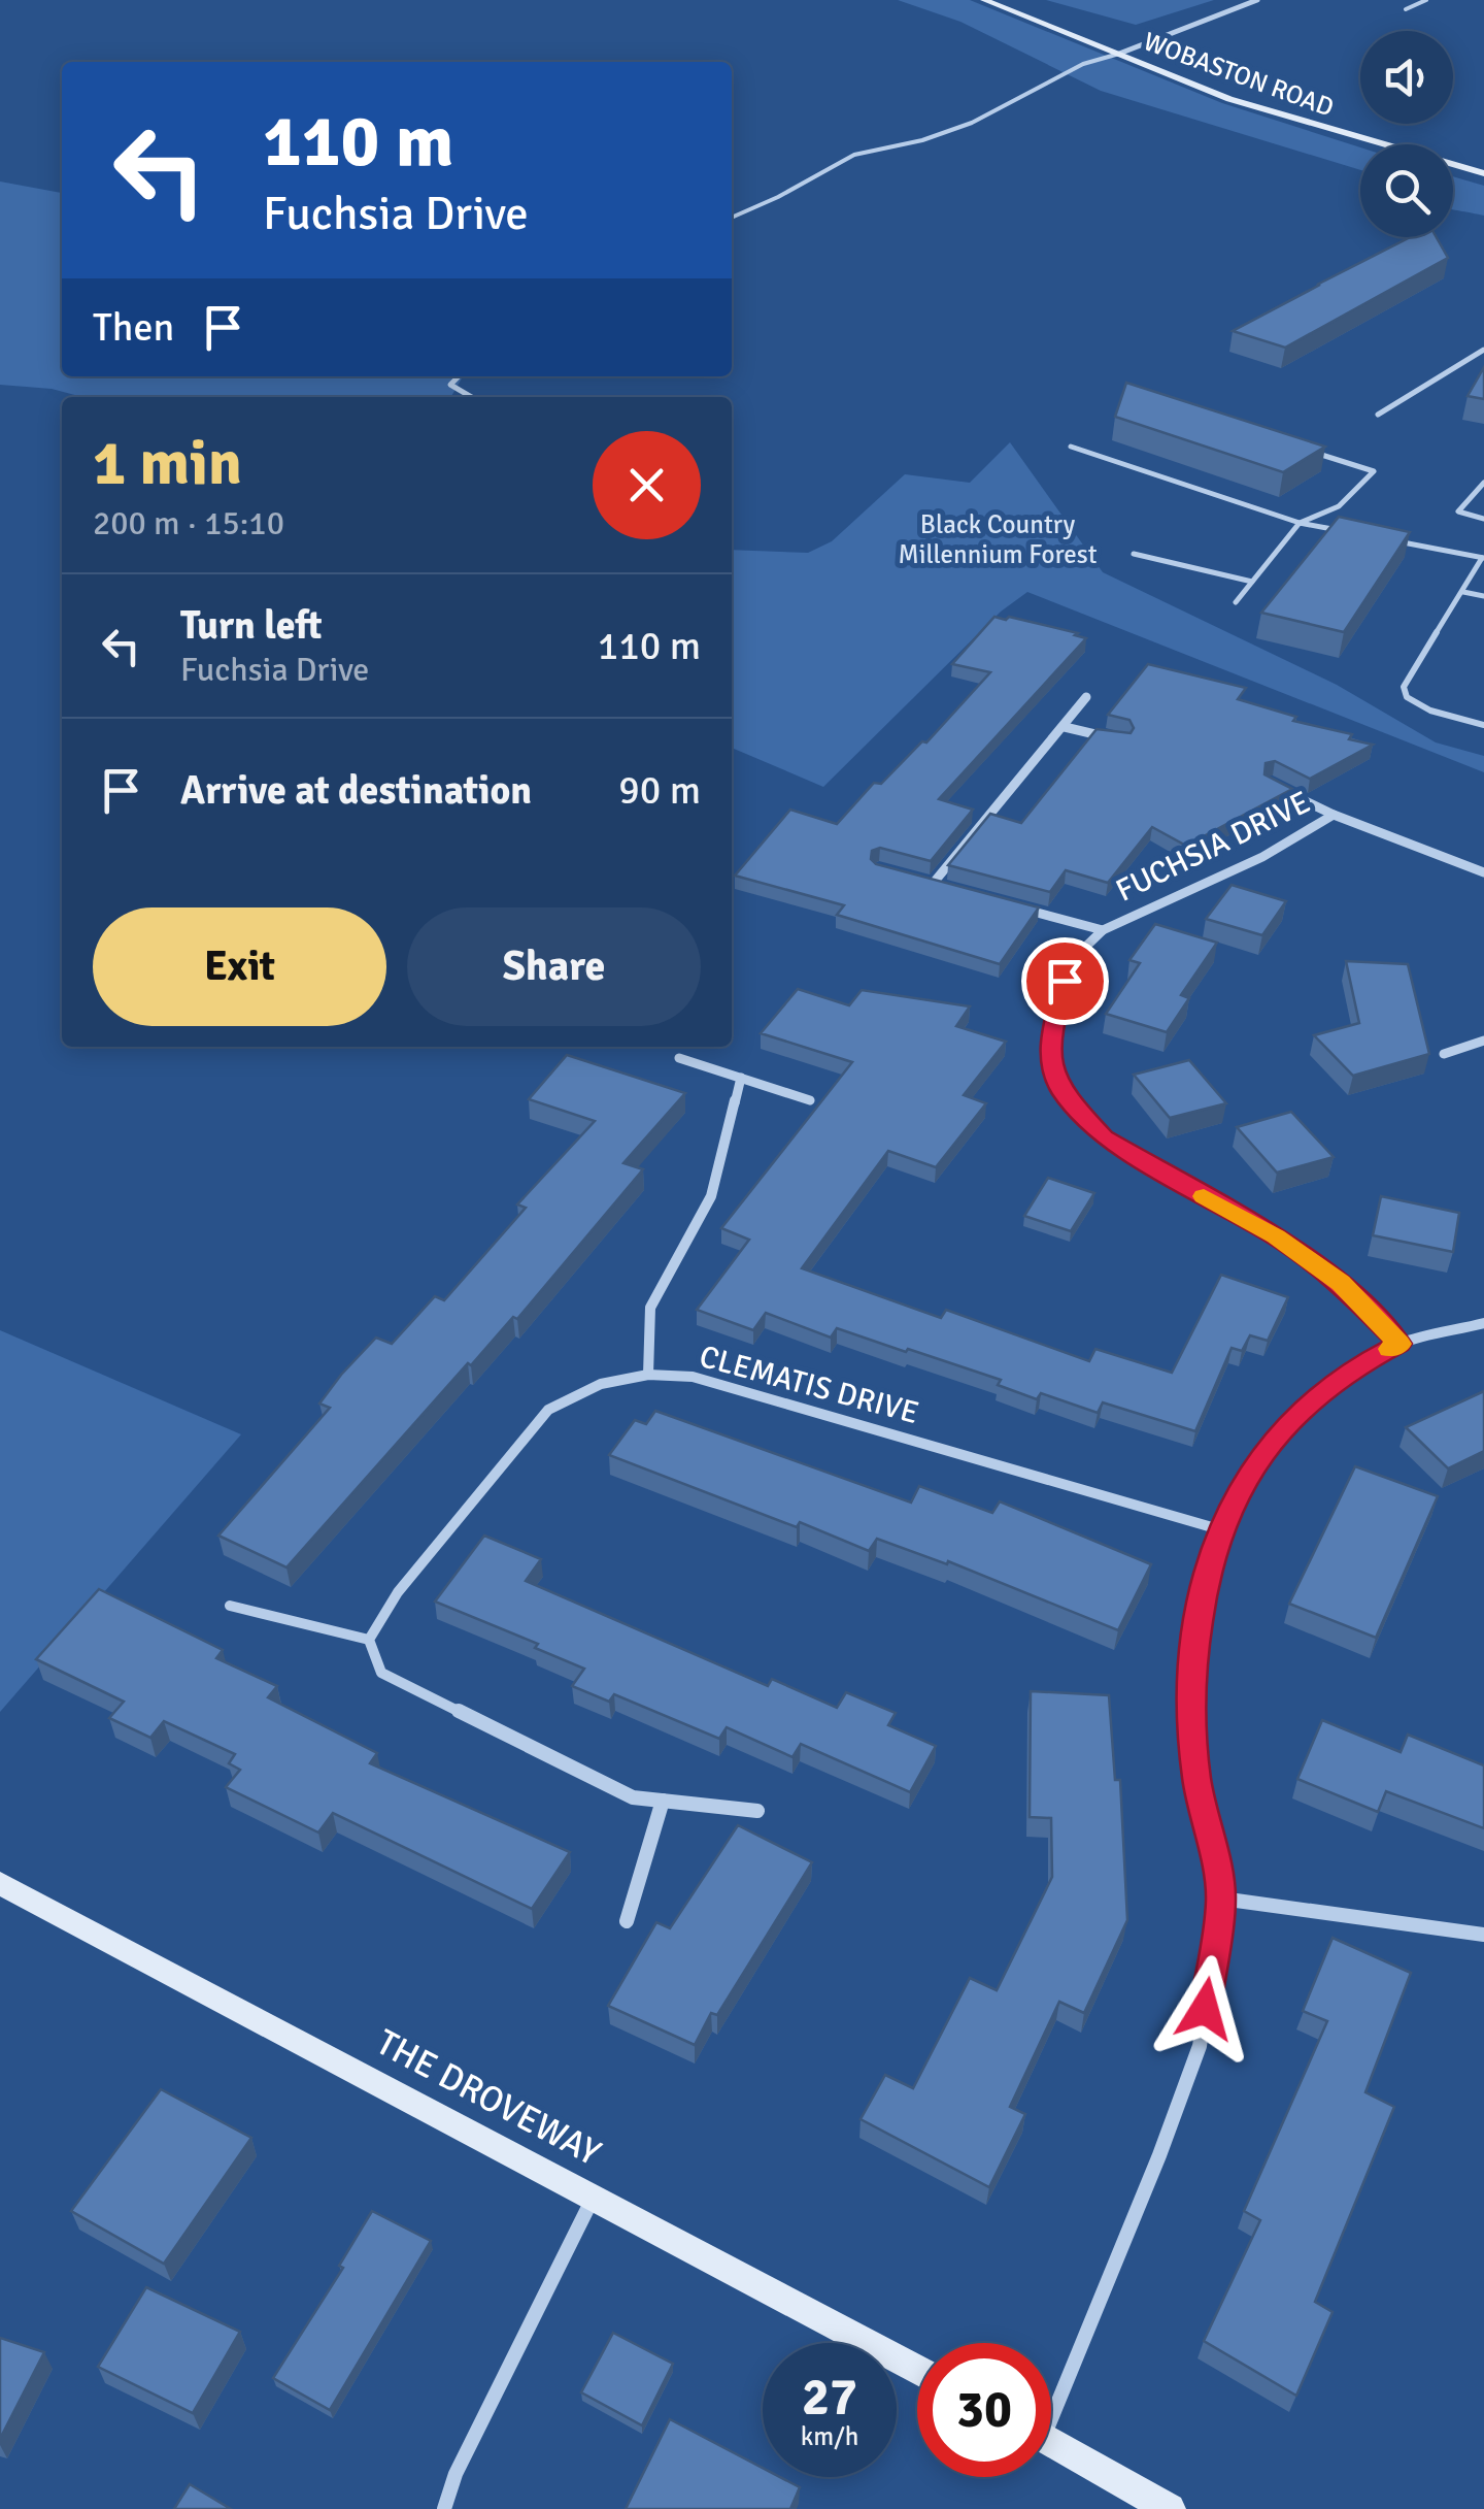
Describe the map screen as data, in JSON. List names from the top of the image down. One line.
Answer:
{"streets":{"street":["WOBASTON ROAD","FUCHSIA DRIVE","CLEMATIS DRIVE","THE DROVEWAY"]},"parks":["Black Country Millennium Forest"],"page":{"turn":["110 m","Fuchsia Drive"],"then":"Then","heading":["1 min","200 m · 15:10"],"list":[{"name":"Turn left","note":"Fuchsia Drive","value":"110 m"},{"name":"Arrive at destination","value":"90 m"}],"buttons":["Exit","Share"],"speed":"27 km/h","limit":"30"}}
